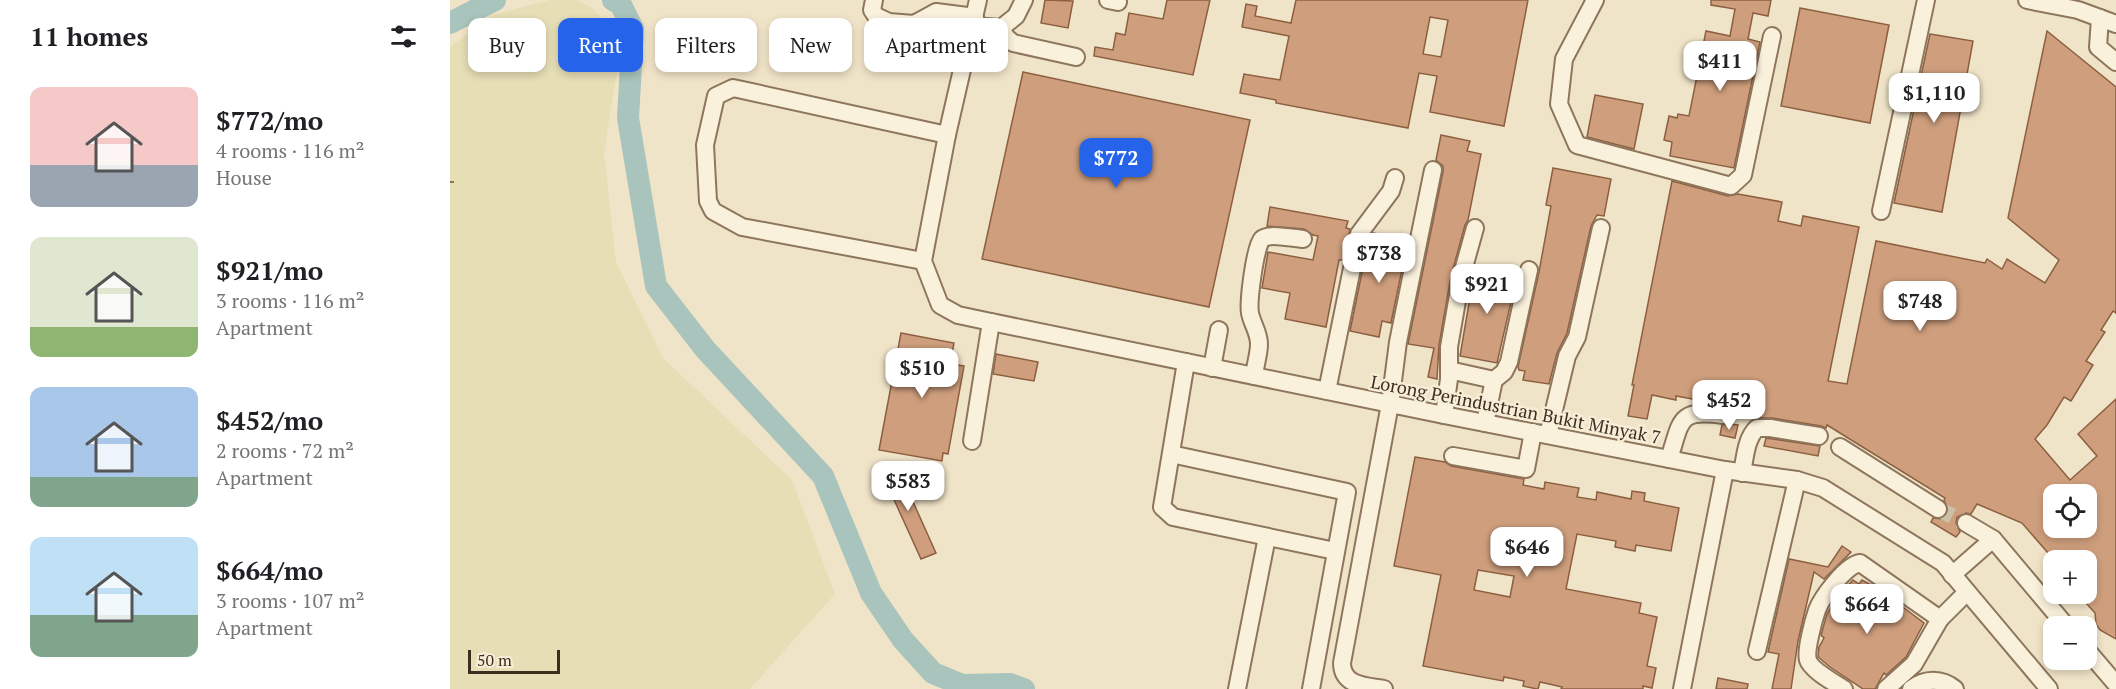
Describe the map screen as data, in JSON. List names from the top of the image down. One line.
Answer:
{"streets":{"street":["Lorong Perindustrian Bukit Minyak 7"]},"scale_bar":"50 m","page":{"heading":"11 homes","chip":["Buy","Rent","Filters","New","Apartment"],"price":["$411","$1,110","$772","$738","$921","$748","$510","$452","$583","$646","$664"],"list":[{"name":"$772/mo","note":"4 rooms · 116 m² · House"},{"name":"$921/mo","note":"3 rooms · 116 m² · Apartment"},{"name":"$452/mo","note":"2 rooms · 72 m² · Apartment"},{"name":"$664/mo","note":"3 rooms · 107 m² · Apartment"}],"map_buttons":["+","−"],"scale":"50 m"}}
